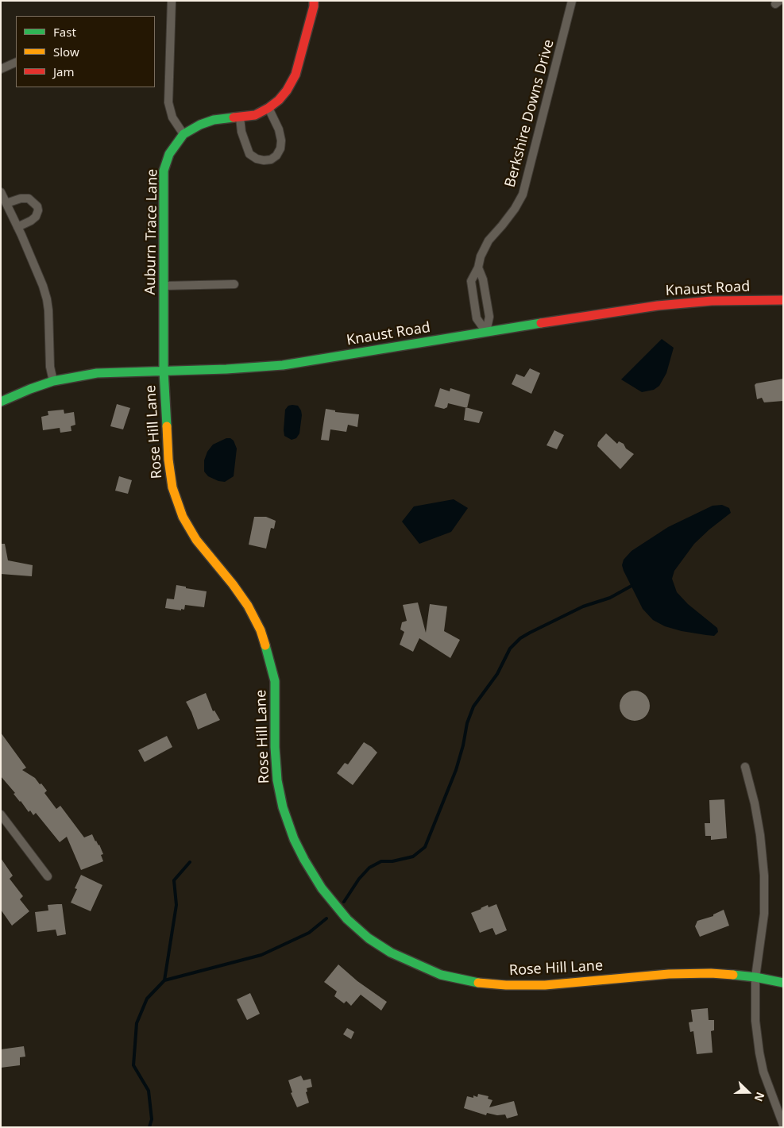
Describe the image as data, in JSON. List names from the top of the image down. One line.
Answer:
{"streets":{"street":["Berkshire Downs Drive","Auburn Trace Lane","Knaust Road","Rose Hill Lane"]},"crossings":[["Berkshire Downs Drive","Knaust Road"],["Auburn Trace Lane","Knaust Road"],["Auburn Trace Lane","Rose Hill Lane"],["Knaust Road","Rose Hill Lane"]],"legend":["Fast","Slow","Jam"],"north":"right"}
